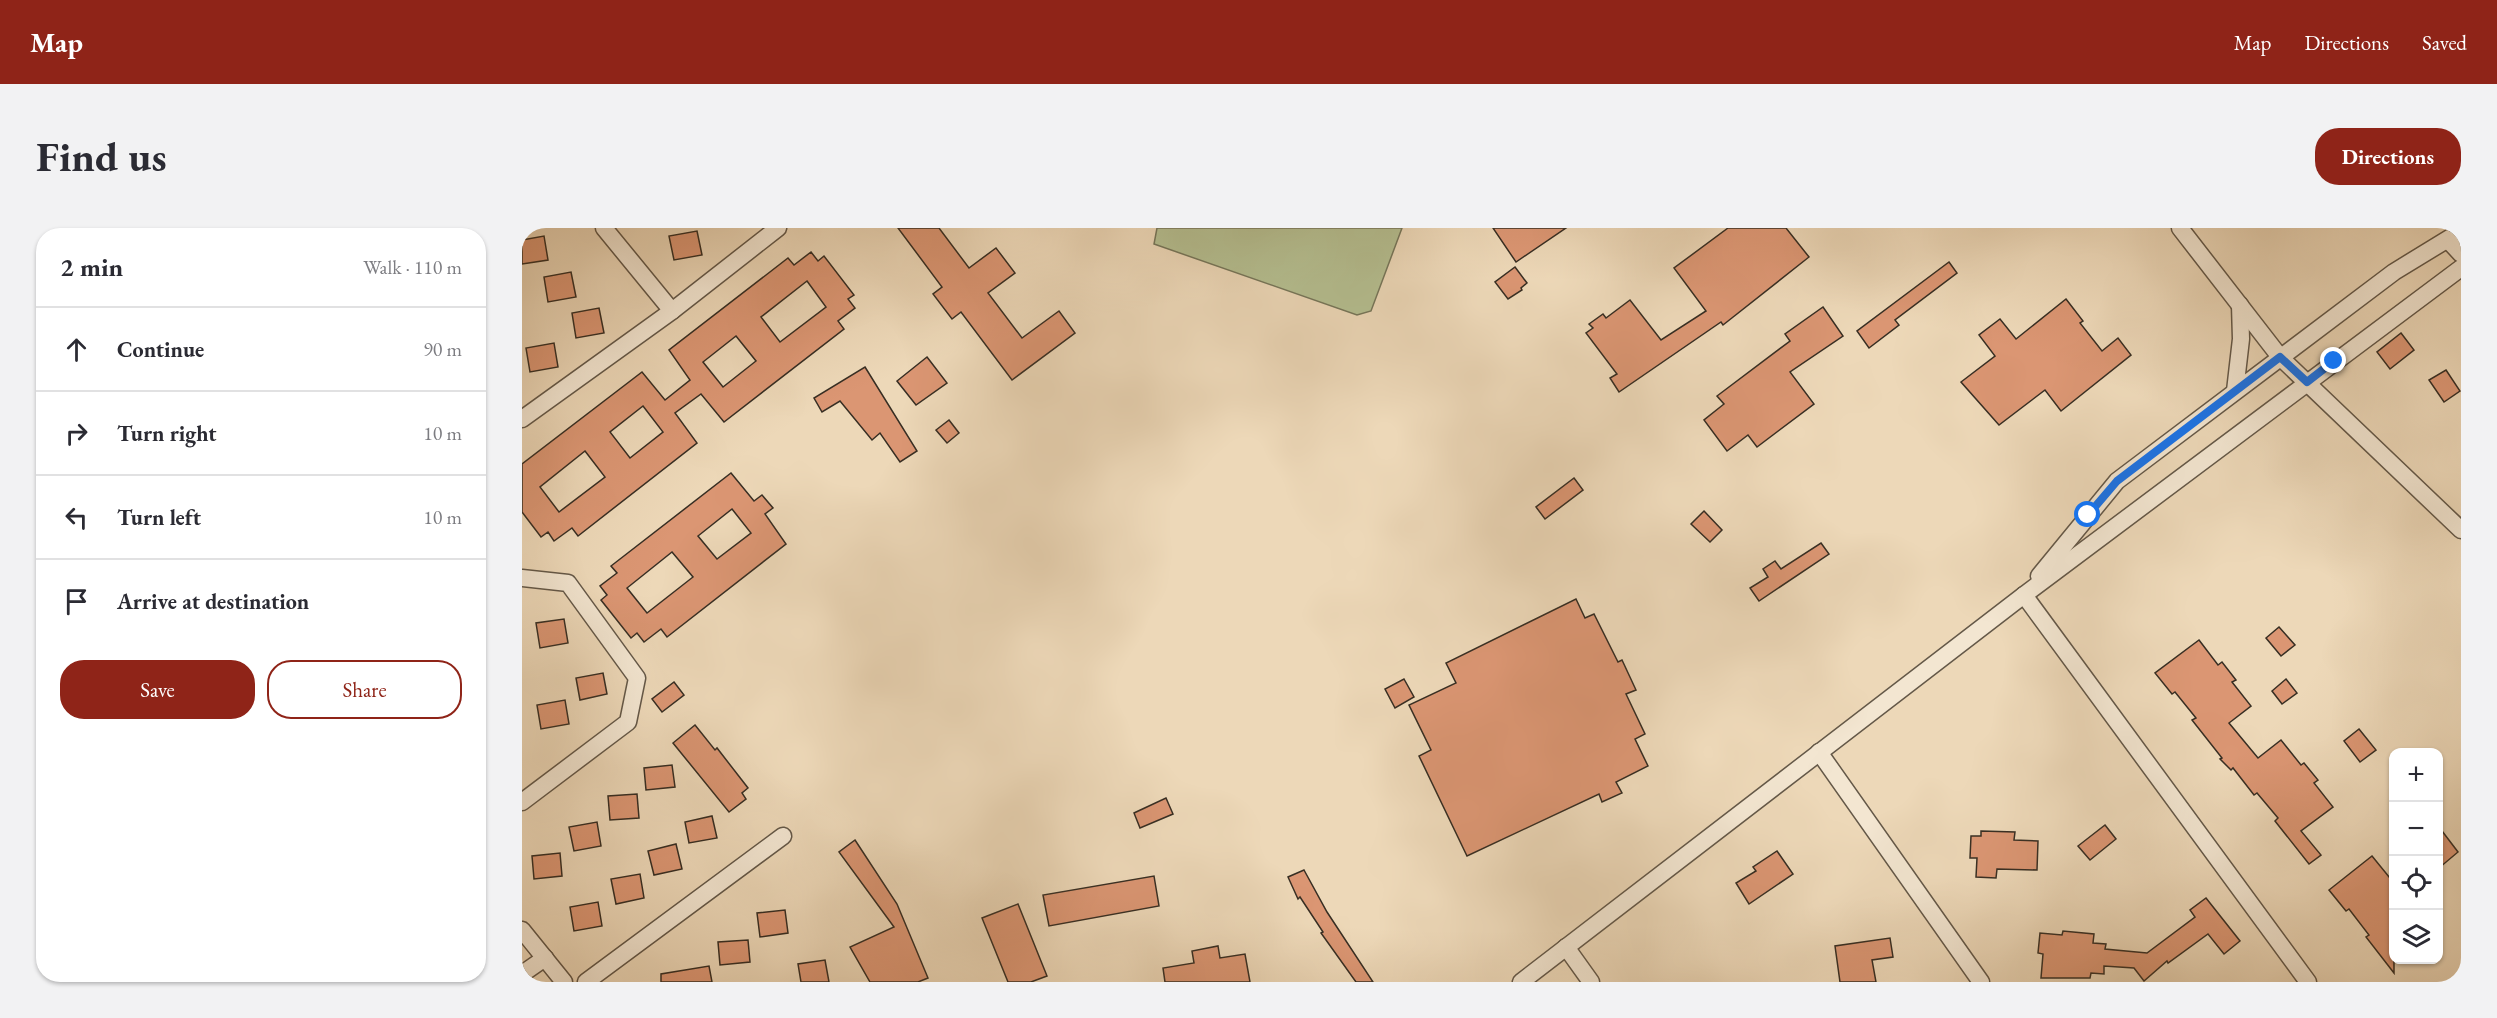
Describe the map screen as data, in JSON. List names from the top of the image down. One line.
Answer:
{"page":{"header":"Map","nav":["Map","Directions","Saved"],"buttons":["Directions",["Save","Share"]],"title":"Find us","heading":["2 min","Walk · 110 m"],"list":[["Continue","90 m"],["Turn right","10 m"],["Turn left","10 m"],"Arrive at destination"],"map_buttons":["+","−"]}}
